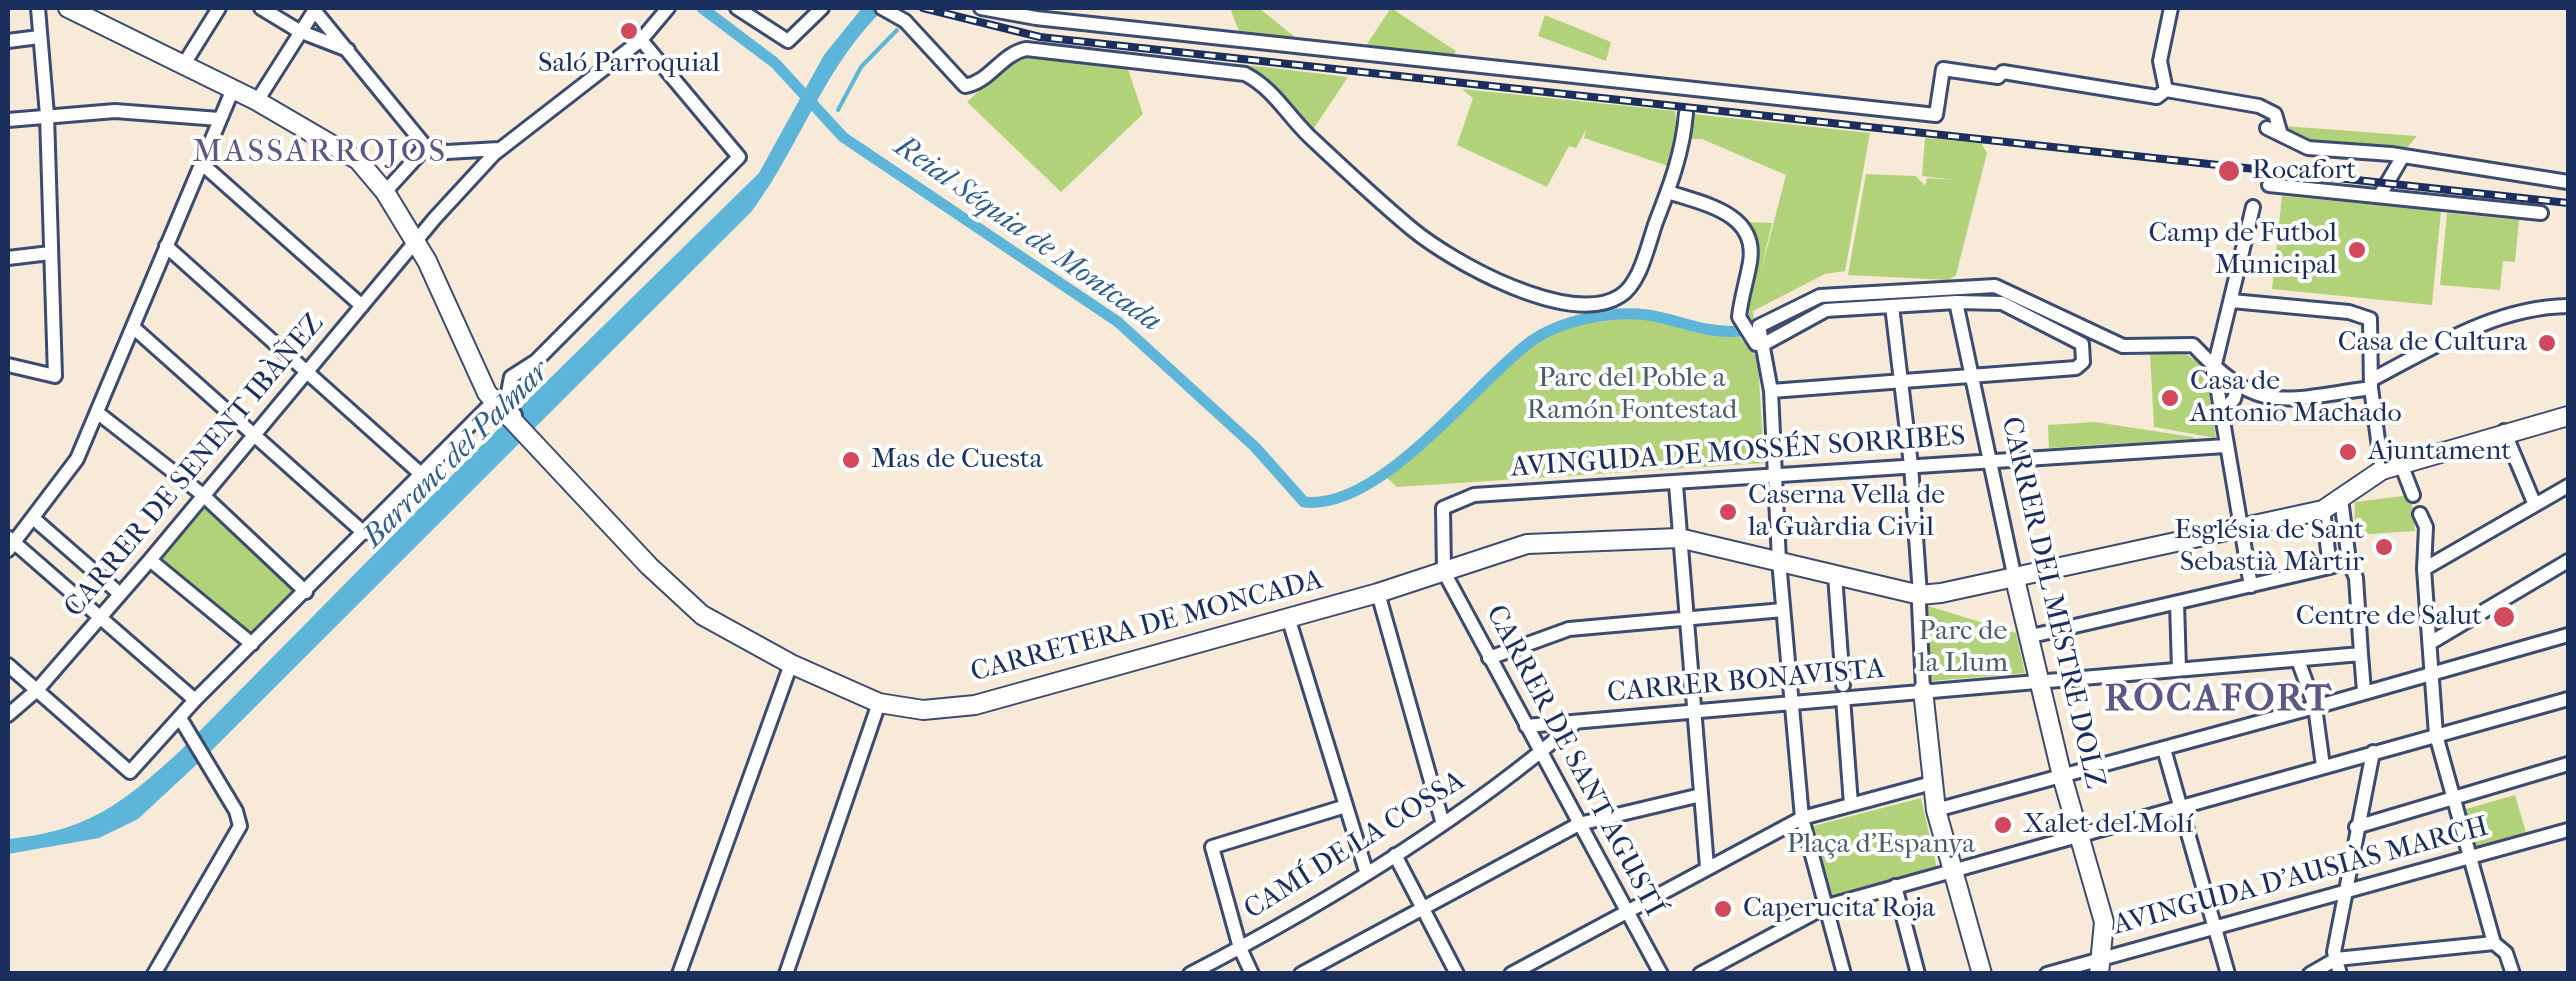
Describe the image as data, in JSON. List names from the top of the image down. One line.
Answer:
{"streets":{"street":["AVINGUDA DE MOSSÉN SORRIBES","CARRER DE SENENT IBÀÑEZ","CARRER DEL MESTRE DOLZ","CARRETERA DE MONCADA","CARRER BONAVISTA","CARRER DE SANT AGUSTÍ","CAMÍ DE LA COSSA","AVINGUDA D'AUSIÀS MARCH"]},"crossings":[["AVINGUDA DE MOSSÉN SORRIBES","CARRER DEL MESTRE DOLZ"],["AVINGUDA DE MOSSÉN SORRIBES","CARRETERA DE MONCADA"],["AVINGUDA DE MOSSÉN SORRIBES","CARRER DE SANT AGUSTÍ"],["CARRER DE SENENT IBÀÑEZ","CARRETERA DE MONCADA"],["CARRER DEL MESTRE DOLZ","CARRER BONAVISTA"],["CARRER DEL MESTRE DOLZ","AVINGUDA D'AUSIÀS MARCH"],["CARRETERA DE MONCADA","CARRER DE SANT AGUSTÍ"],["CARRER BONAVISTA","CARRER DE SANT AGUSTÍ"],["CARRER BONAVISTA","CAMÍ DE LA COSSA"],["CARRER DE SANT AGUSTÍ","CAMÍ DE LA COSSA"]],"districts":["MASSARROJOS","ROCAFORT"],"water":["Reial Séquia de Montcada","Barranc del Palmar"],"parks":["Parc del Poble a Ramón Fontestad","Parc de la Llum","Plaça d'Espanya"],"places":["Saló Parroquial","Rocafort","Camp de Futbol Municipal","Casa de Cultura","Casa de Antonio Machado","Ajuntament","Mas de Cuesta","Caserna Vella de la Guàrdia Civil","Església de Sant Sebastià Màrtir","Centre de Salut","Xalet del Molí","Caperucita Roja"]}
